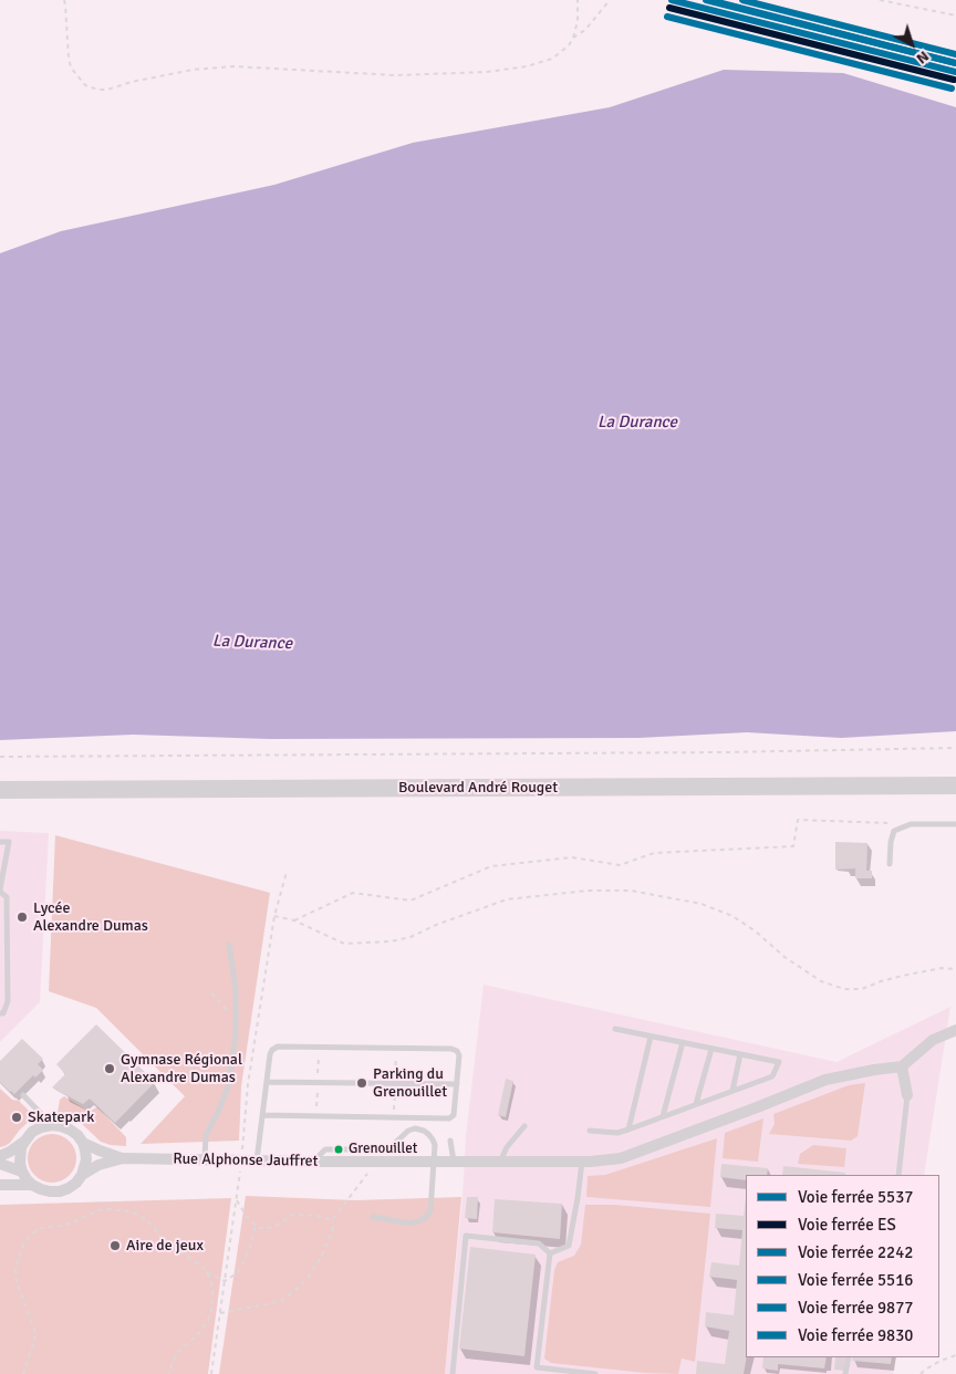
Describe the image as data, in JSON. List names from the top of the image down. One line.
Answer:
{"streets":{"main road":["Boulevard André Rouget"],"street":["Rue Alphonse Jauffret"]},"water":["La Durance"],"places":["Lycée Alexandre Dumas","Gymnase Régional Alexandre Dumas","Parking du Grenouillet","Skatepark","Grenouillet","Aire de jeux"],"lines":["rail line 5537","rail line 2242","rail line 5516","rail line 9877","rail line ES","rail line 9830"],"legend":["Voie ferrée 5537","Voie ferrée ES","Voie ferrée 2242","Voie ferrée 5516","Voie ferrée 9877","Voie ferrée 9830"],"north":"bottom right"}
